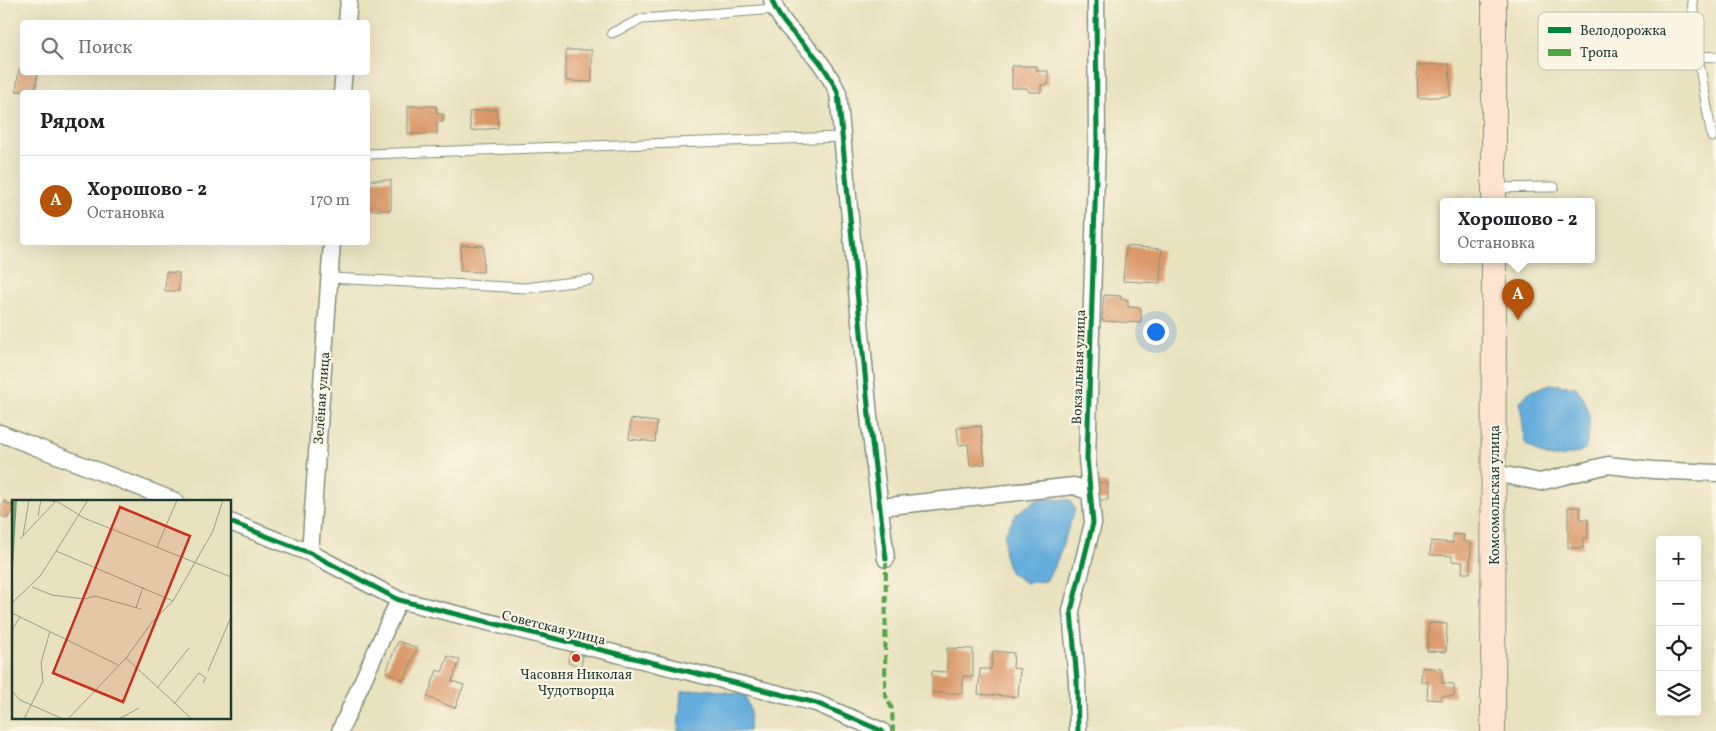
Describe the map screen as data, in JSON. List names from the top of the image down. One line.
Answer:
{"streets":{"street":["Вокзальная улица","Зелёная улица","Комсомольская улица","Советская улица"]},"crossings":[["Зелёная улица","Советская улица"]],"places":["Часовня Николая Чудотворца"],"legend":["Велодорожка","Тропа"],"page":{"search":"Поиск","heading":"Рядом","list":[{"mark":"A","name":"Хорошово - 2","note":"Остановка","value":"170 m"}],"popup":["Хорошово - 2","Остановка"],"pins":"A","map_buttons":["+","−"]}}
